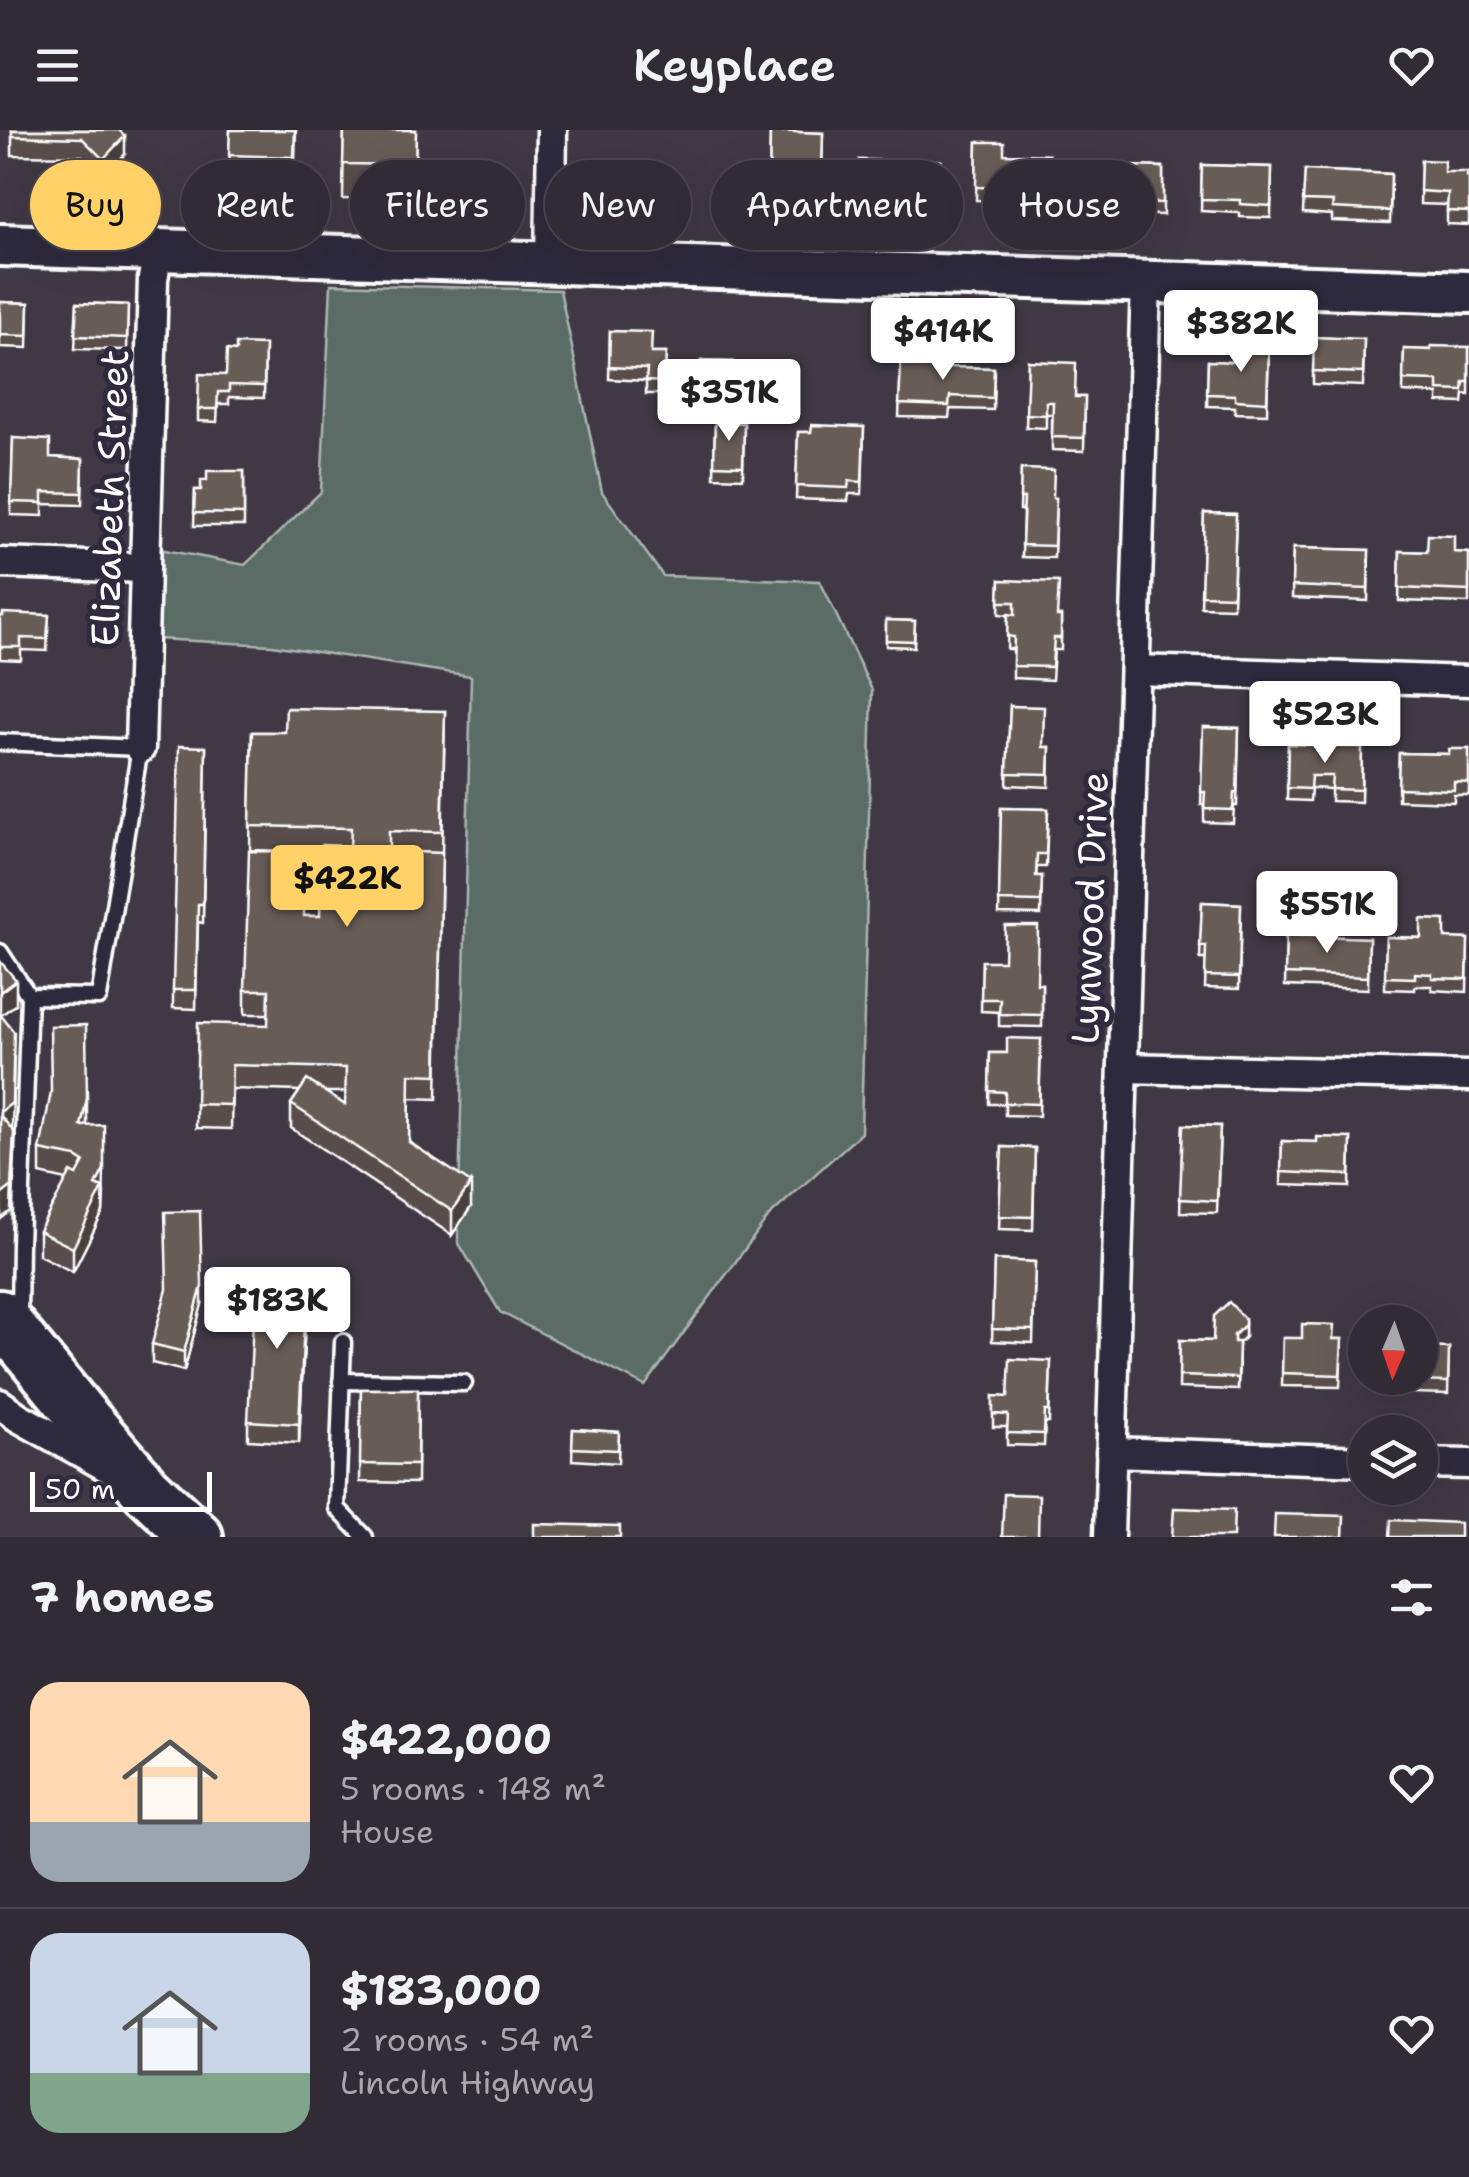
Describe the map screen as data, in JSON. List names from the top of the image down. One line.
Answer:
{"streets":{"street":["Elizabeth Street","Lynwood Drive"]},"scale_bar":"50 m","north":"bottom","page":{"header":"Keyplace","chip":["Buy","Rent","Filters","New","Apartment","House"],"price":["$382K","$414K","$351K","$523K","$422K","$551K","$183K"],"scale":"50 m","heading":"7 homes","list":[{"name":"$422,000","note":"5 rooms · 148 m² · House"},{"name":"$183,000","note":"2 rooms · 54 m² · Lincoln Highway"}]}}
